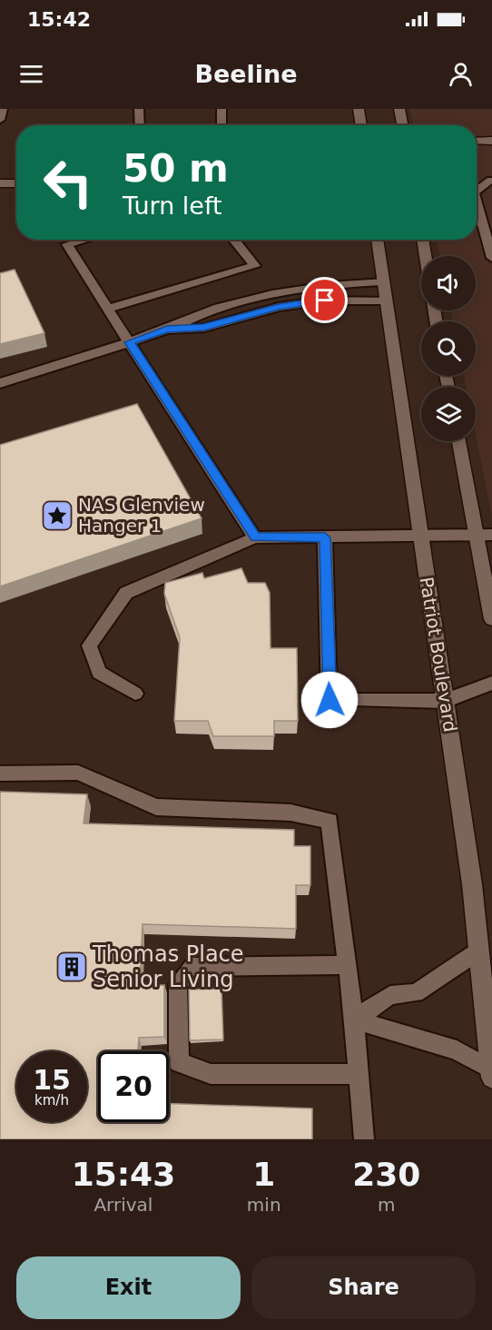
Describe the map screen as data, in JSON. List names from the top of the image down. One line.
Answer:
{"streets":{"main road":["Patriot Boulevard"]},"places":{"place":["NAS Glenview Hanger 1"],"building":["Thomas Place Senior Living"]},"page":{"status":"15:42","header":"Beeline","turn":["50 m","Turn left"],"speed":"15 km/h","limit":"20","eta":["15:43","Arrival","1","min","230","m"],"buttons":["Exit","Share"]}}
